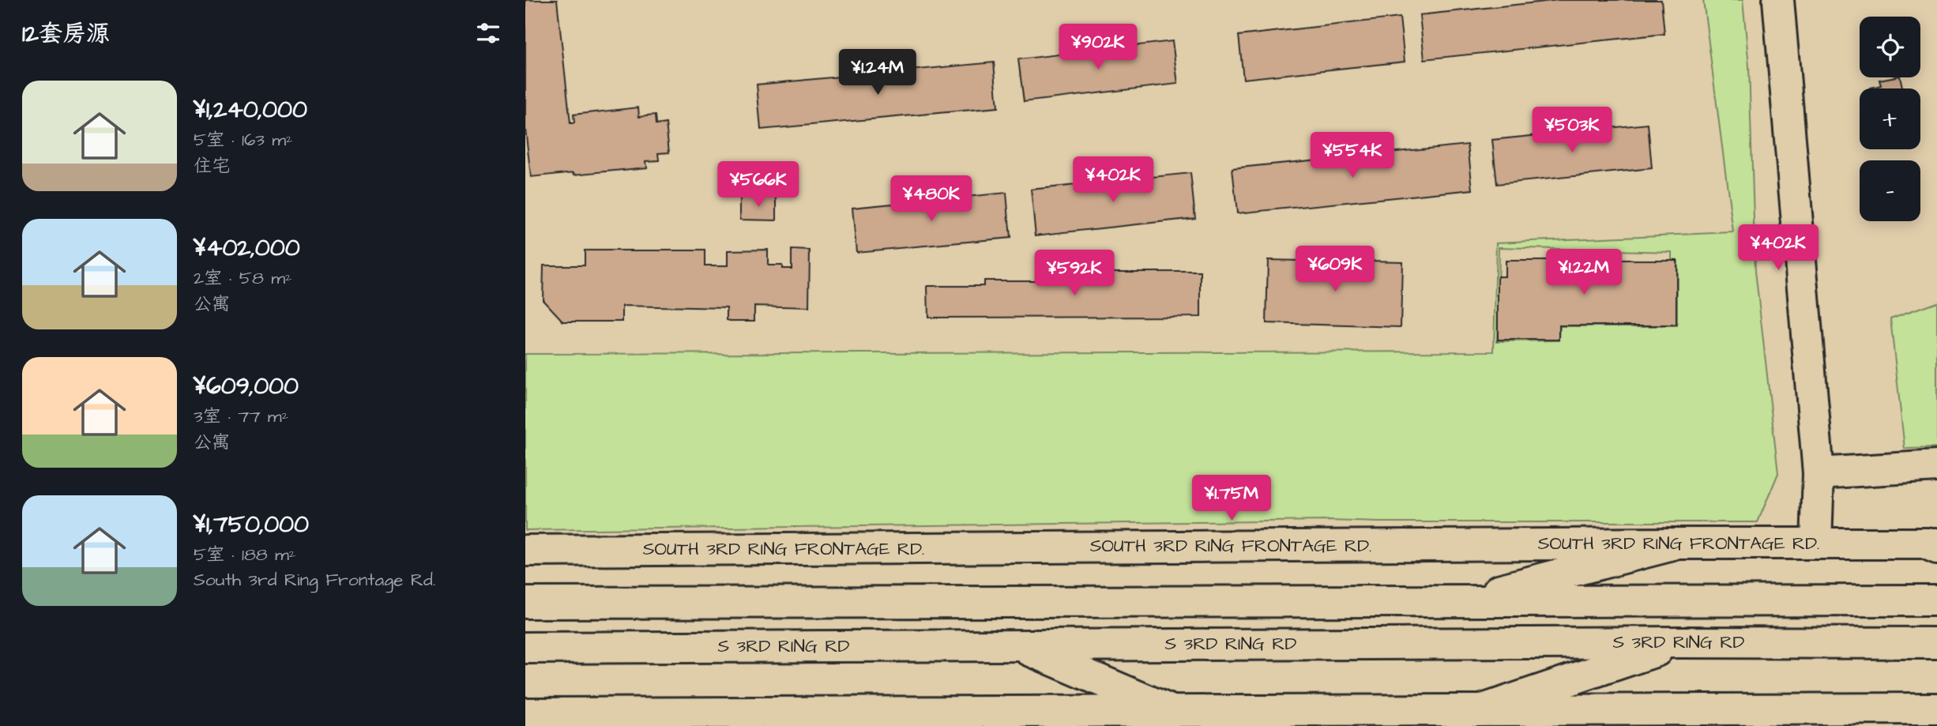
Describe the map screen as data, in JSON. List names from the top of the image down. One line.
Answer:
{"streets":{"main road":["SOUTH 3RD RING FRONTAGE RD.","S 3RD RING RD"]},"page":{"heading":"12套房源","map_buttons":["+","−"],"price":["¥902K","¥1.24M","¥503K","¥554K","¥402K","¥566K","¥480K","¥402K","¥609K","¥1.22M","¥592K","¥1.75M"],"list":[{"name":"¥1,240,000","note":"5室 · 163 m² · 住宅"},{"name":"¥402,000","note":"2室 · 58 m² · 公寓"},{"name":"¥609,000","note":"3室 · 77 m² · 公寓"},{"name":"¥1,750,000","note":"5室 · 188 m² · South 3rd Ring Frontage Rd."}]}}
